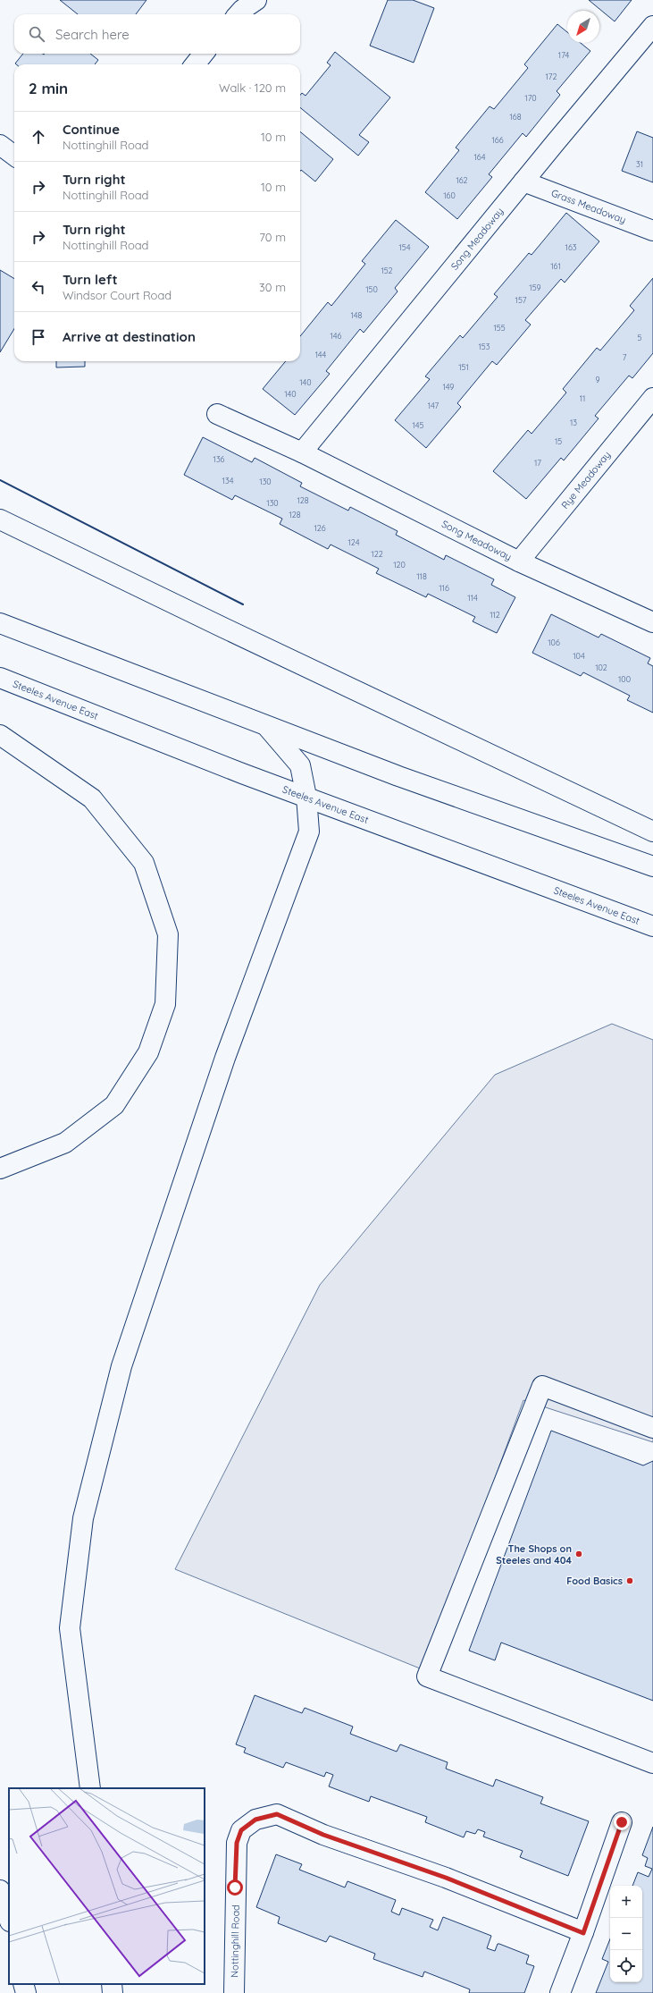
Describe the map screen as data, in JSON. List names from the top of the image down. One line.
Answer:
{"streets":{"main road":["Grass Meadoway","Song Meadoway","Rye Meadoway","Steeles Avenue East","Nottinghill Road"]},"crossings":[["Grass Meadoway","Song Meadoway"],["Song Meadoway","Rye Meadoway"]],"places":["The Shops on Steeles and 404","Food Basics"],"house_numbers":["174","172","170","168","166","164","31","162","160","154","163","161","152","159","150","157","148","155","146","5","153","144","7","151","9","140","149","140","11","147","13","145","15","136","17","134","130","128","130","128","126","124","122","120","118","116","114","112","106","104","102","100"],"north":"bottom left","page":{"search":"Search here","heading":["2 min","Walk · 120 m"],"list":[["Continue","Nottinghill Road","10 m"],["Turn right","Nottinghill Road","10 m"],["Turn right","Nottinghill Road","70 m"],["Turn left","Windsor Court Road","30 m"],"Arrive at destination"],"map_buttons":["+","−"]}}
